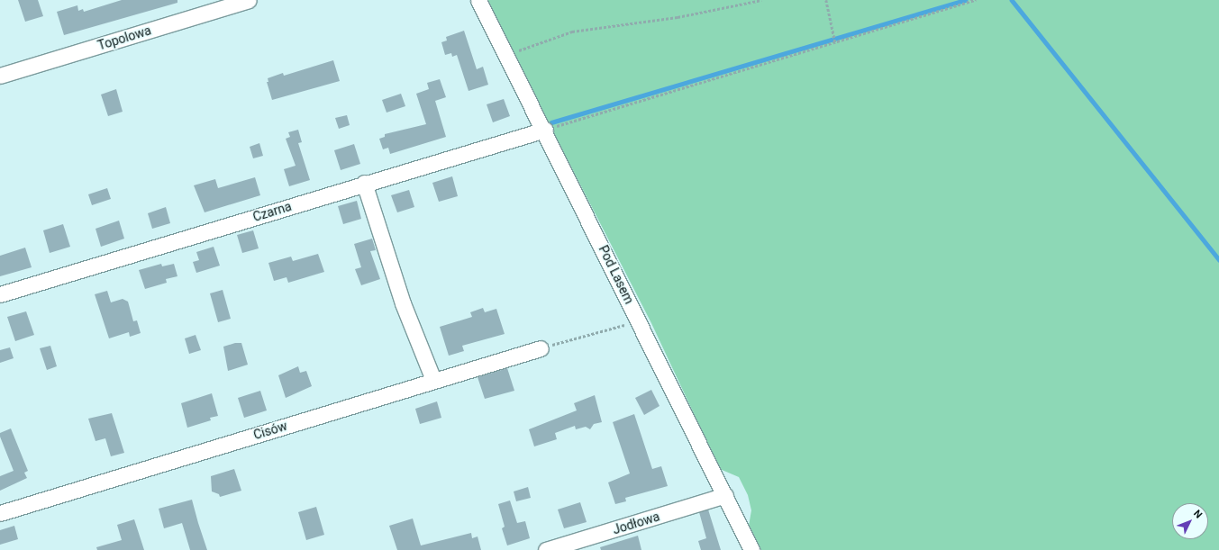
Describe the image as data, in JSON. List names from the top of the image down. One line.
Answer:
{"streets":{"street":["Topolowa","Czarna","Pod Lasem","Cisów","Jodłowa"]},"crossings":[["Czarna","Pod Lasem"],["Pod Lasem","Jodłowa"]],"north":"top right"}
